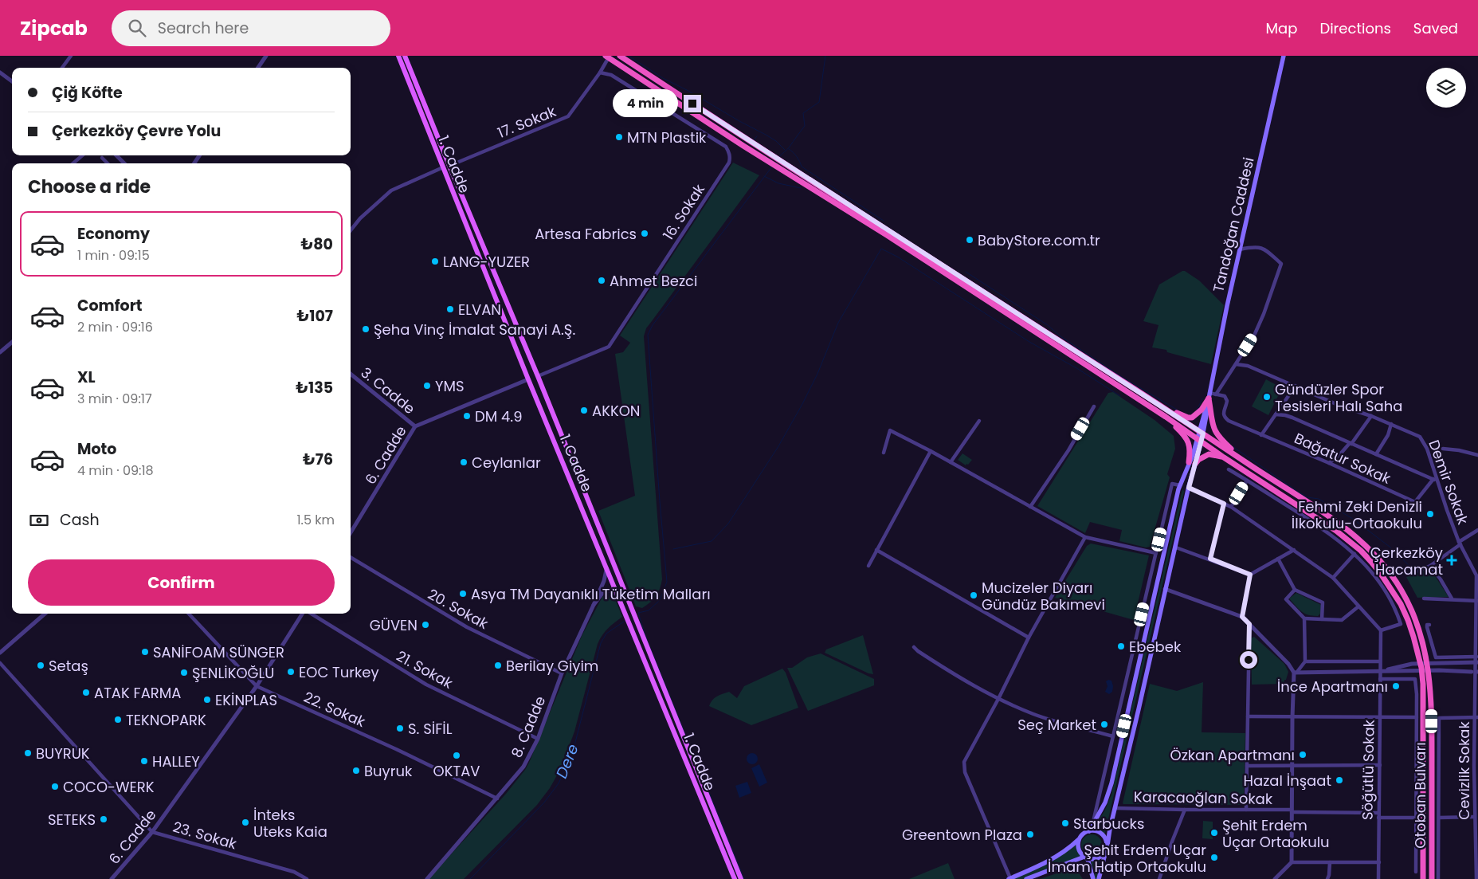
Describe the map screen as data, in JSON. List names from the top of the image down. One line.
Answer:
{"streets":{"highway":["Otoban Bulvarı"],"main road":["1. Cadde","Tandoğan Caddesi"],"street":["17. Sokak","16. Sokak","3. Cadde","6. Cadde","Bağatur Sokak","Demir Sokak","20. Sokak","21. Sokak","22. Sokak","8. Cadde","Söğütlü Sokak","Cevizlik Sokak","Karacaoğlan Sokak","23. Sokak"]},"crossings":[["17. Sokak","1. Cadde"],["17. Sokak","16. Sokak"],["1. Cadde","16. Sokak"],["1. Cadde","6. Cadde"],["1. Cadde","8. Cadde"],["Tandoğan Caddesi","Otoban Bulvarı"],["3. Cadde","6. Cadde"],["6. Cadde","22. Sokak"],["6. Cadde","23. Sokak"],["Demir Sokak","Cevizlik Sokak"],["20. Sokak","8. Cadde"],["21. Sokak","8. Cadde"],["22. Sokak","8. Cadde"],["Söğütlü Sokak","Karacaoğlan Sokak"]],"water":["Dere"],"places":{"other":["MTN Plastik","Artesa Fabrics","BabyStore.com.tr","LANG-YUZER","Ahmet Bezci","ELVAN","Şeha Vinç İmalat Sanayi A.Ş.","YMS","Gündüzler Spor Tesisleri Halı Saha","AKKON","DM 4.9","Ceylanlar","Fehmi Zeki Denizli İlkokulu-Ortaokulu","Asya TM Dayanıklı Tüketim Malları","Mucizeler Diyarı Gündüz Bakımevi","GÜVEN","Ebebek","SANİFOAM SÜNGER","Setaş","Berilay Giyim","EOC Turkey","ŞENLİKOĞLU","İnce Apartmanı","ATAK FARMA","EKİNPLAS","TEKNOPARK","Seç Market","S. SİFİL","BUYRUK","Özkan Apartmanı","OKTAV","HALLEY","Buyruk","Hazal İnşaat","COCO-WERK","SETEKS","İnteks Uteks Kaia","Starbucks","Şehit Erdem Uçar Ortaokulu","Greentown Plaza","Şehit Erdem Uçar İmam Hatip Ortaokulu"],"health":["Çerkezköy Hacamat"]},"page":{"header":"Zipcab","search":"Search here","nav":["Map","Directions","Saved"],"banner":["Çiğ Köfte","Çerkezköy Çevre Yolu"],"bubble":"4 min","heading":"Choose a ride","list":[{"name":"Economy","note":"1 min · 09:15","value":"₺80"},{"name":"Comfort","note":"2 min · 09:16","value":"₺107"},{"name":"XL","note":"3 min · 09:17","value":"₺135"},{"name":"Moto","note":"4 min · 09:18","value":"₺76"}],"pay":["Cash","1.5 km"],"buttons":"Confirm"}}
